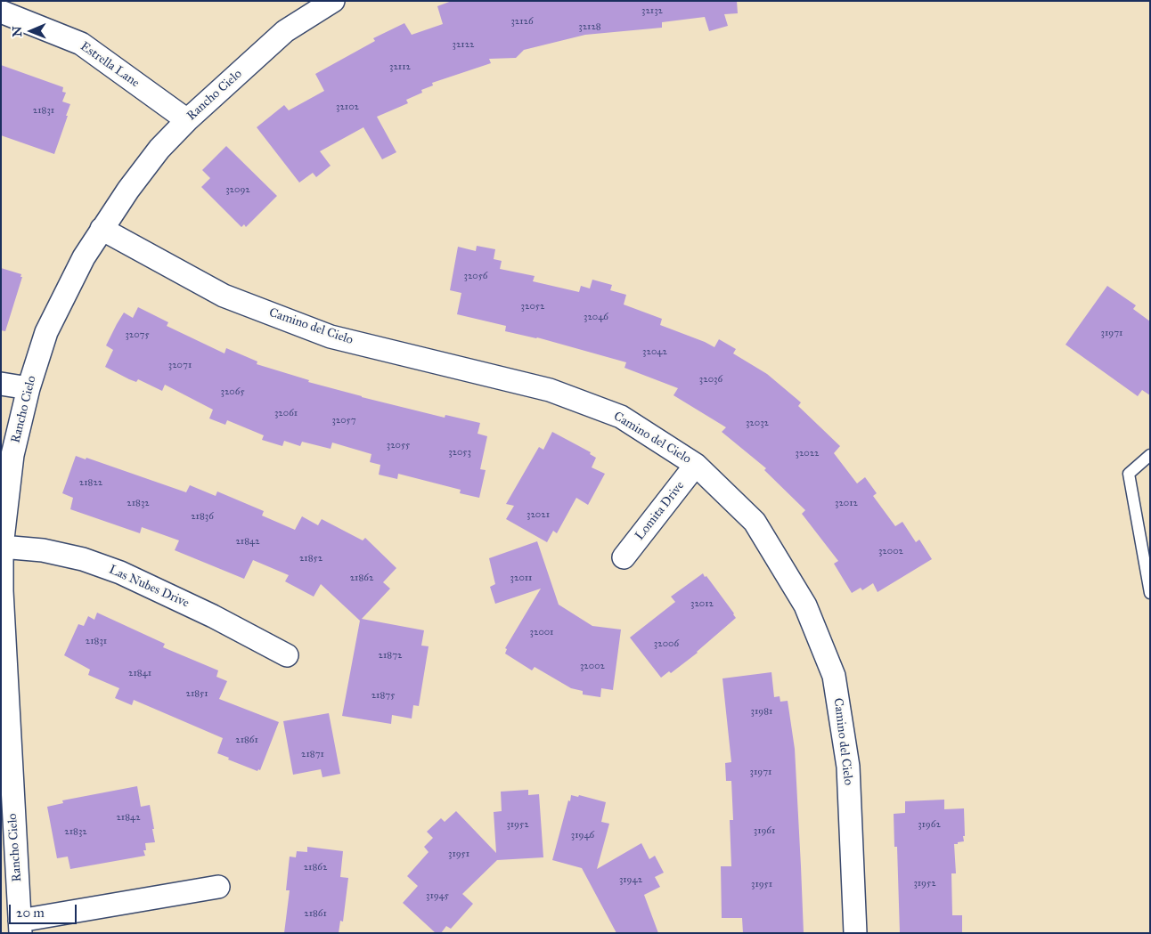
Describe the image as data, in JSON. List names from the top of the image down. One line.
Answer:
{"streets":{"street":["Estrella Lane","Rancho Cielo","Camino del Cielo","Lomita Drive","Las Nubes Drive"]},"crossings":[["Estrella Lane","Rancho Cielo"],["Rancho Cielo","Camino del Cielo"],["Rancho Cielo","Las Nubes Drive"],["Camino del Cielo","Lomita Drive"]],"house_numbers":["32132","32126","32128","32122","32112","32102","21831","32092","32056","32052","32046","31971","32075","32042","32071","32036","32065","32061","32057","32032","32055","32053","32022","21822","21832","32012","32021","21836","21842","32002","21852","21862","32011","32012","32001","21831","32006","21872","32002","21841","21851","21875","31981","21861","21871","31971","21842","31952","31962","31961","21832","31946","31951","21862","31942","31952","31951","31945","21861"],"scale_bar":"20 m","north":"left"}
